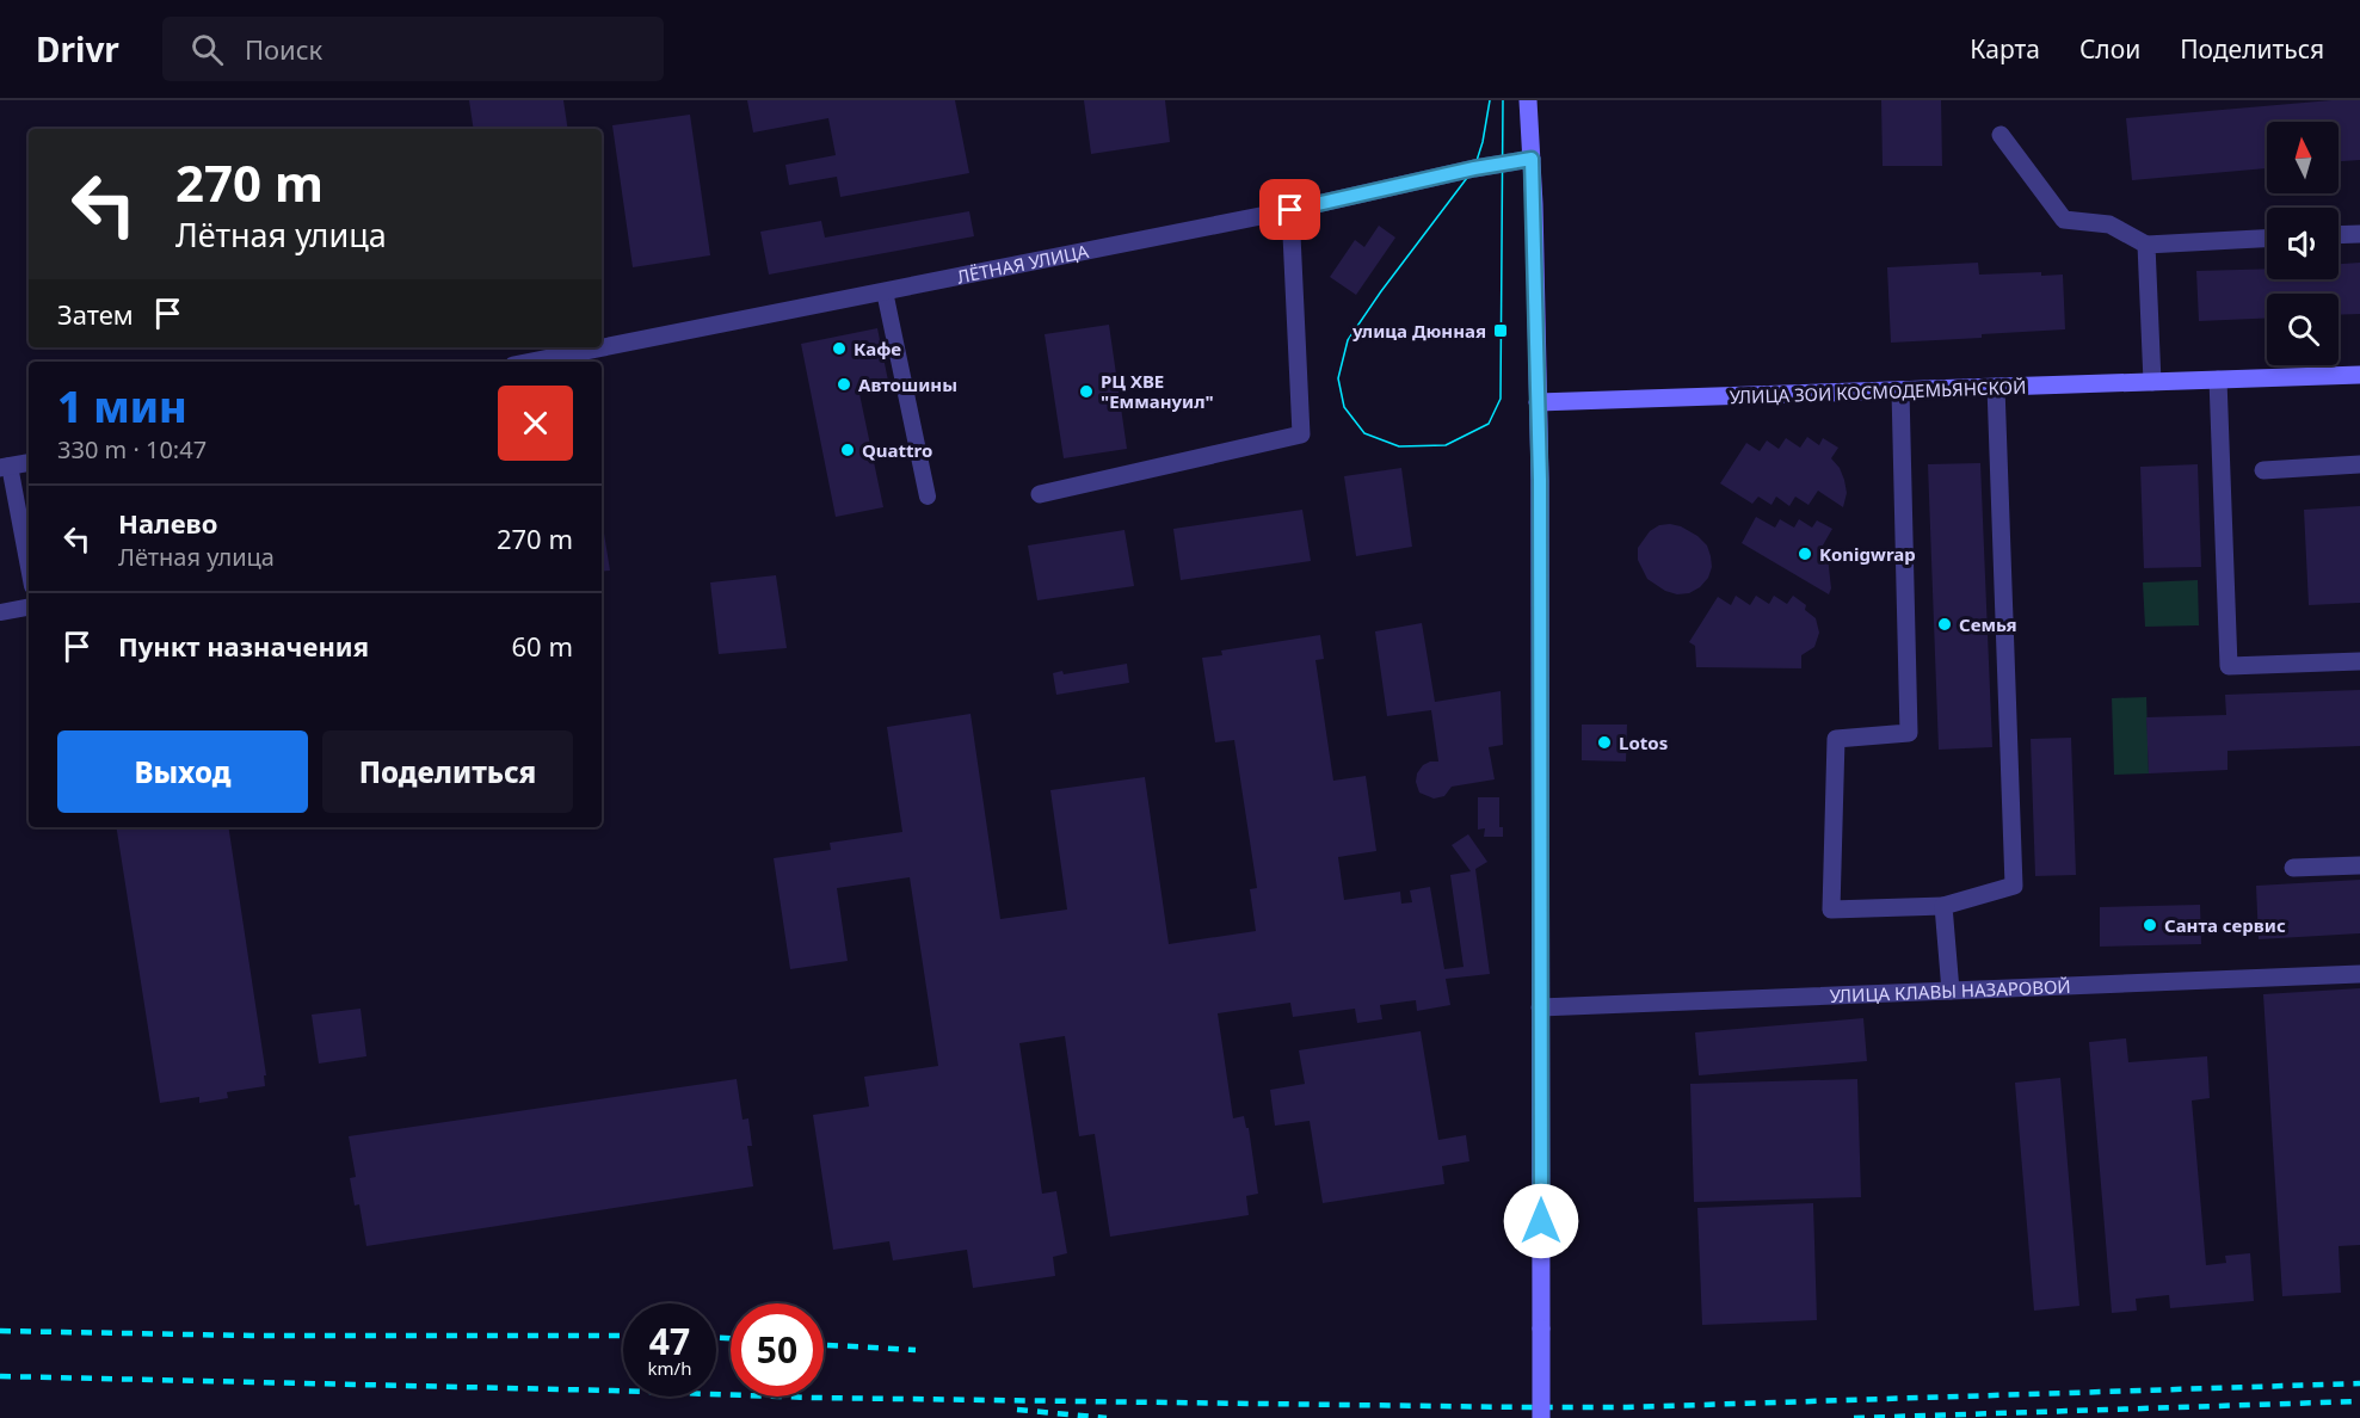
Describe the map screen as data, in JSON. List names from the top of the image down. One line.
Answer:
{"streets":{"main road":["УЛИЦА ЗОИ КОСМОДЕМЬЯНСКОЙ"],"street":["ЛЁТНАЯ УЛИЦА","УЛИЦА КЛАВЫ НАЗАРОВОЙ"]},"places":{"transit":["улица Дюнная"],"other":["Кафе","Автошины","РЦ ХВЕ \"Еммануил\"","Quattro","Konigwrap","Семья","Lotos","Санта сервис"]},"north":"top","page":{"header":"Drivr","search":"Поиск","nav":["Карта","Слои","Поделиться"],"turn":["270 m","Лётная улица"],"then":"Затем","heading":["1 мин","330 m · 10:47"],"list":[{"name":"Налево","note":"Лётная улица","value":"270 m"},{"name":"Пункт назначения","value":"60 m"}],"buttons":["Выход","Поделиться"],"speed":"47 km/h","limit":"50"}}
